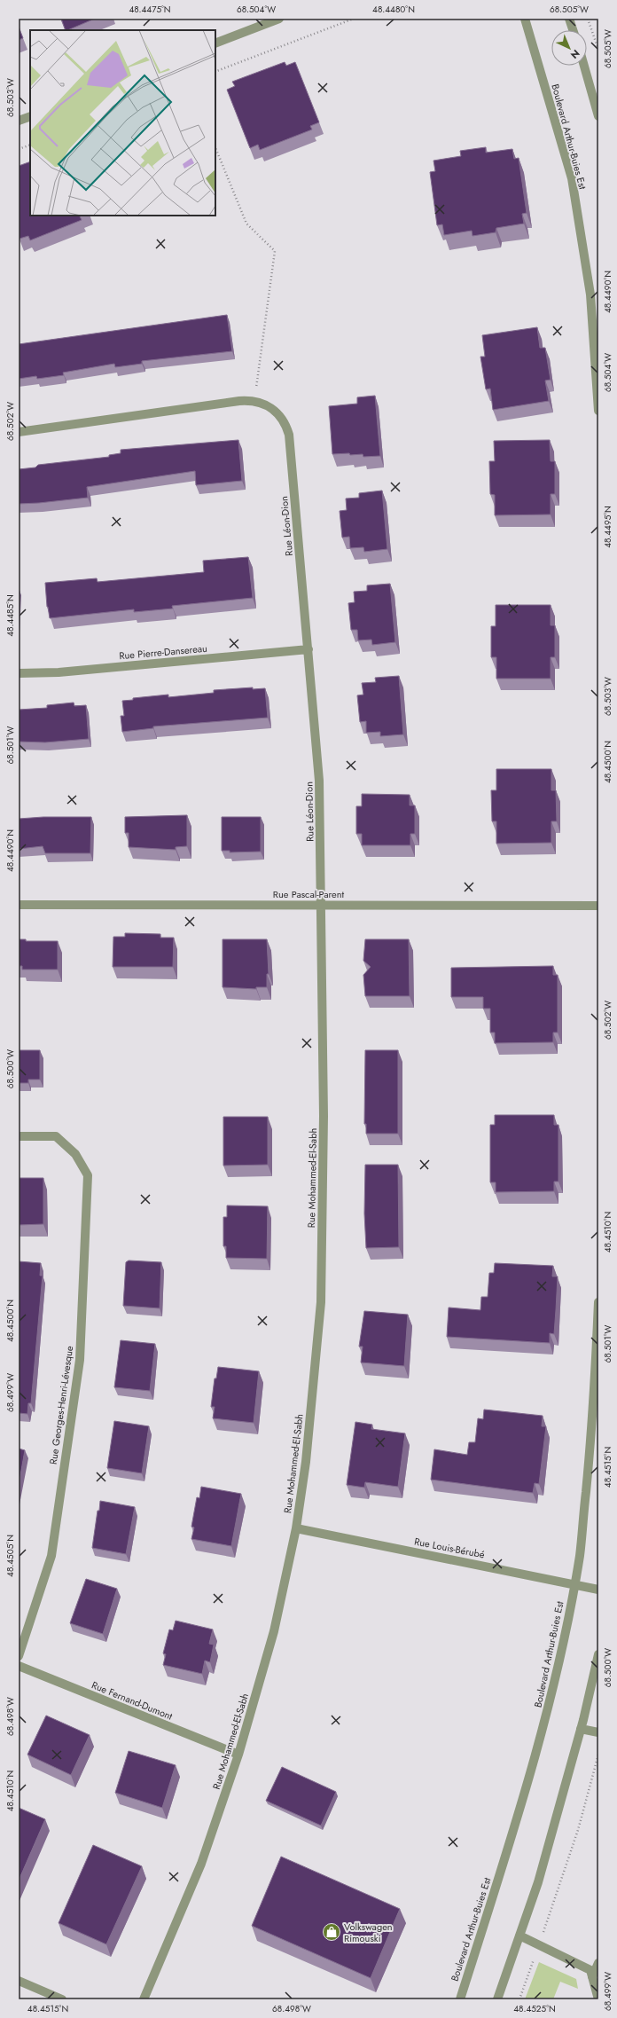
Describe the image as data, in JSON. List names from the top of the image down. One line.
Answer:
{"streets":{"street":["Boulevard Arthur-Buies Est","Rue Léon-Dion","Rue Pierre-Dansereau","Rue Pascal-Parent","Rue Mohammed-El-Sabh","Rue Georges-Henri-Lévesque","Rue Louis-Bérubé","Rue Fernand-Dumont"]},"crossings":[["Boulevard Arthur-Buies Est","Rue Louis-Bérubé"],["Rue Léon-Dion","Rue Pierre-Dansereau"],["Rue Léon-Dion","Rue Pascal-Parent"],["Rue Léon-Dion","Rue Mohammed-El-Sabh"],["Rue Pascal-Parent","Rue Mohammed-El-Sabh"],["Rue Mohammed-El-Sabh","Rue Louis-Bérubé"],["Rue Mohammed-El-Sabh","Rue Fernand-Dumont"]],"places":{"shop":["Volkswagen Rimouski"]},"north":"bottom right","coordinates":["48.4475°N","68.504°W","48.4480°N","68.505°W","68.503°W","48.4490°N","68.502°W","48.4495°N","48.4485°N","68.501°W","48.4500°N","68.500°W","48.4510°N","68.499°W","48.4515°N","48.4505°N","68.498°W","48.4525°N"]}
